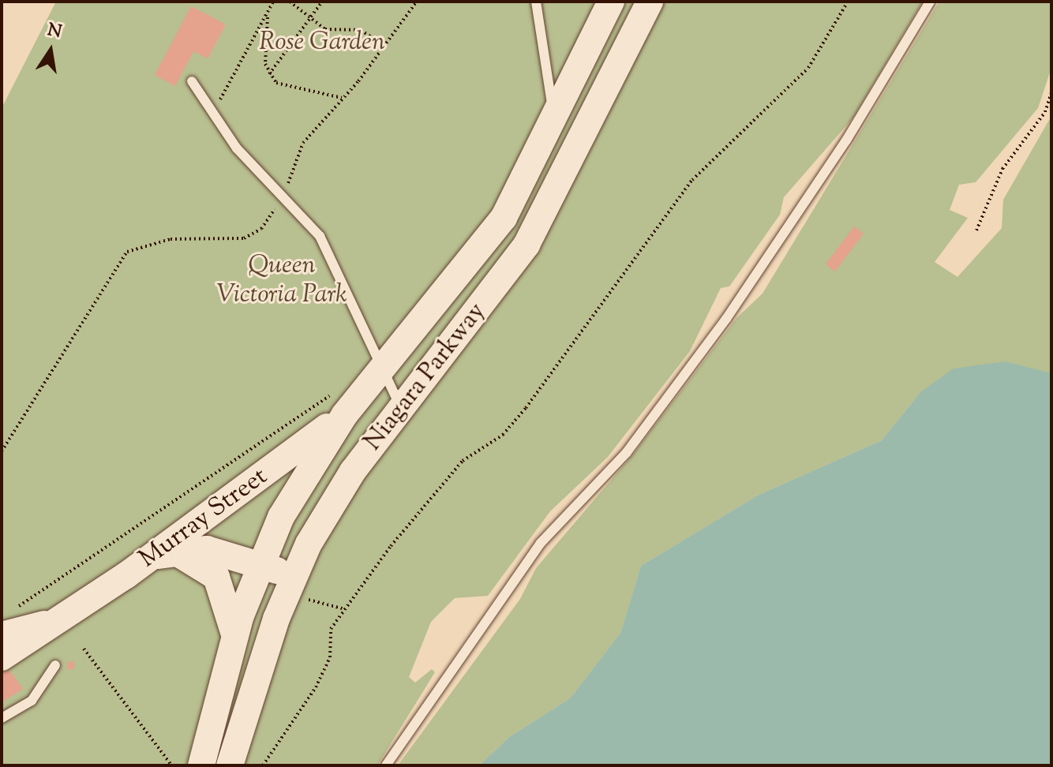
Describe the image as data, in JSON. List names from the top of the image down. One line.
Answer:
{"streets":{"main road":["Niagara Parkway","Murray Street"]},"crossings":[["Niagara Parkway","Murray Street"]],"parks":["Rose Garden","Queen Victoria Park"],"north":"top"}
